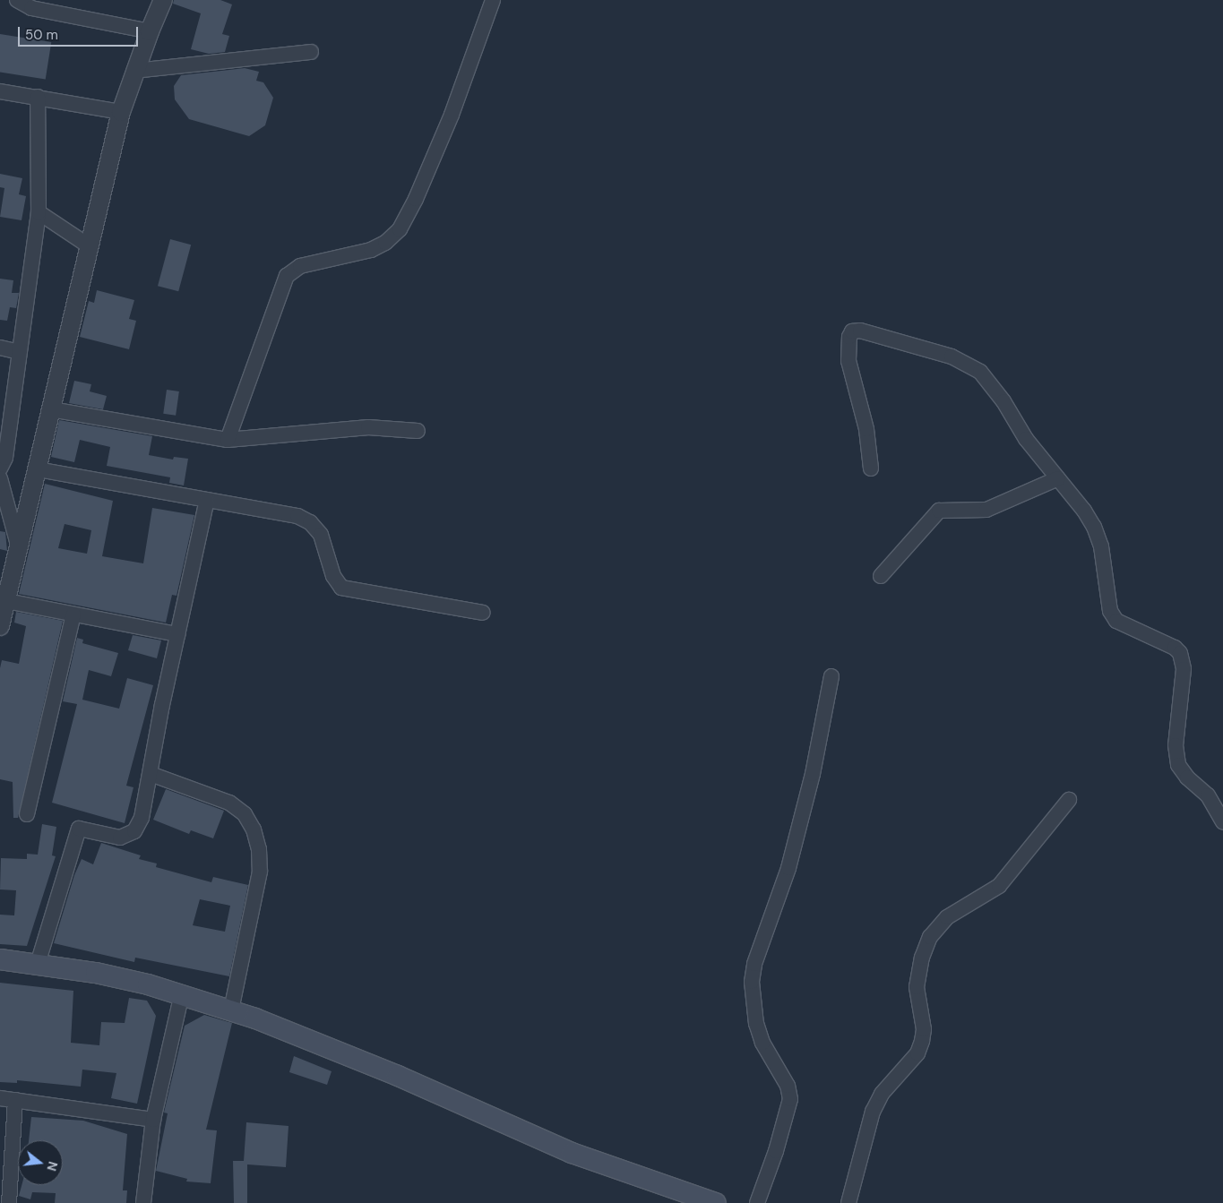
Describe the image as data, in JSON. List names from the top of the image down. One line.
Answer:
{"scale_bar":"50 m","north":"right"}
